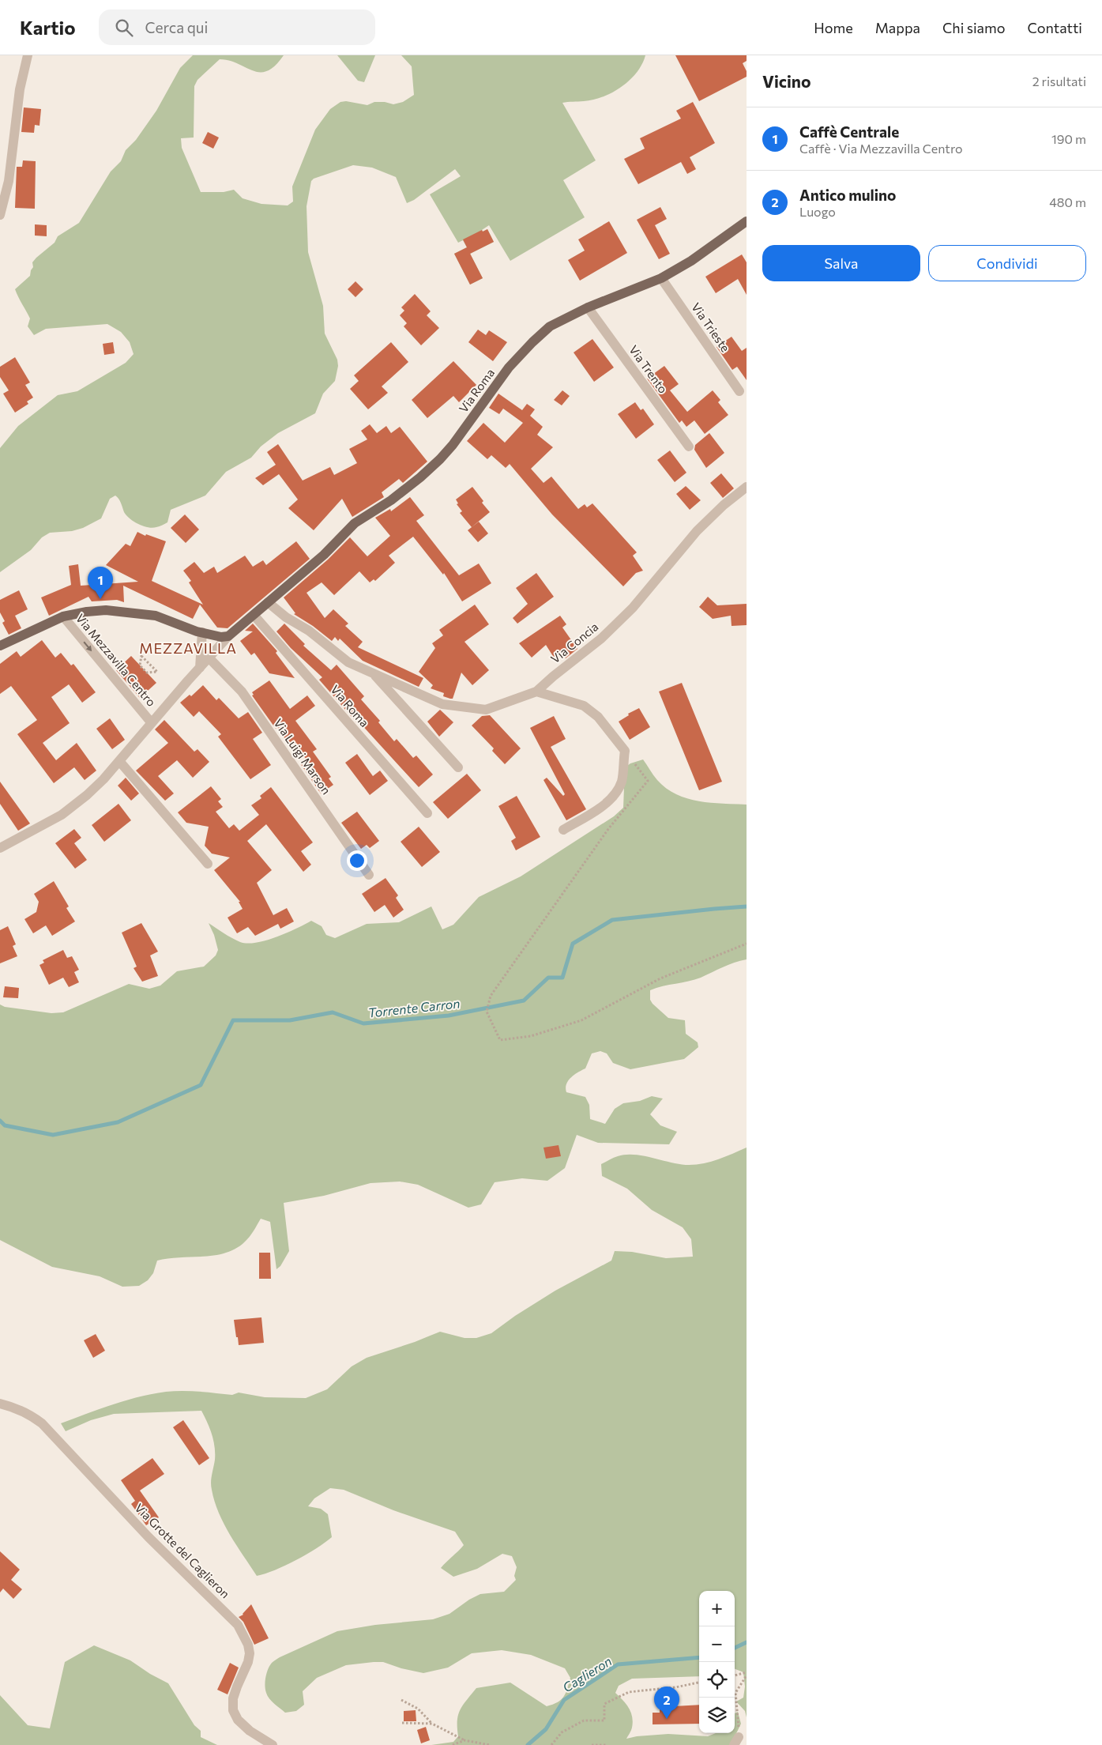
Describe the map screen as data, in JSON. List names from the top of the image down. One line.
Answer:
{"streets":{"main road":["Via Roma","Via Mezzavilla Centro"],"street":["Via Trieste","Via Trento","Via Concia","Via Luigi Marson","Via Grotte del Caglieron"]},"crossings":[["Via Trieste","Via Roma"],["Via Trento","Via Roma"],["Via Roma","Via Concia"],["Via Roma","Via Mezzavilla Centro"]],"one_way":["Via Mezzavilla Centro"],"districts":["MEZZAVILLA"],"water":["Torrente Carron","Caglieron"],"page":{"header":"Kartio","search":"Cerca qui","nav":["Home","Mappa","Chi siamo","Contatti"],"heading":["Vicino","2 risultati"],"list":[{"mark":"1","name":"Caffè Centrale","note":"Caffè · Via Mezzavilla Centro","value":"190 m"},{"mark":"2","name":"Antico mulino","note":"Luogo","value":"480 m"}],"buttons":["Salva","Condividi"],"pins":["1","2"],"map_buttons":["+","−"]}}
